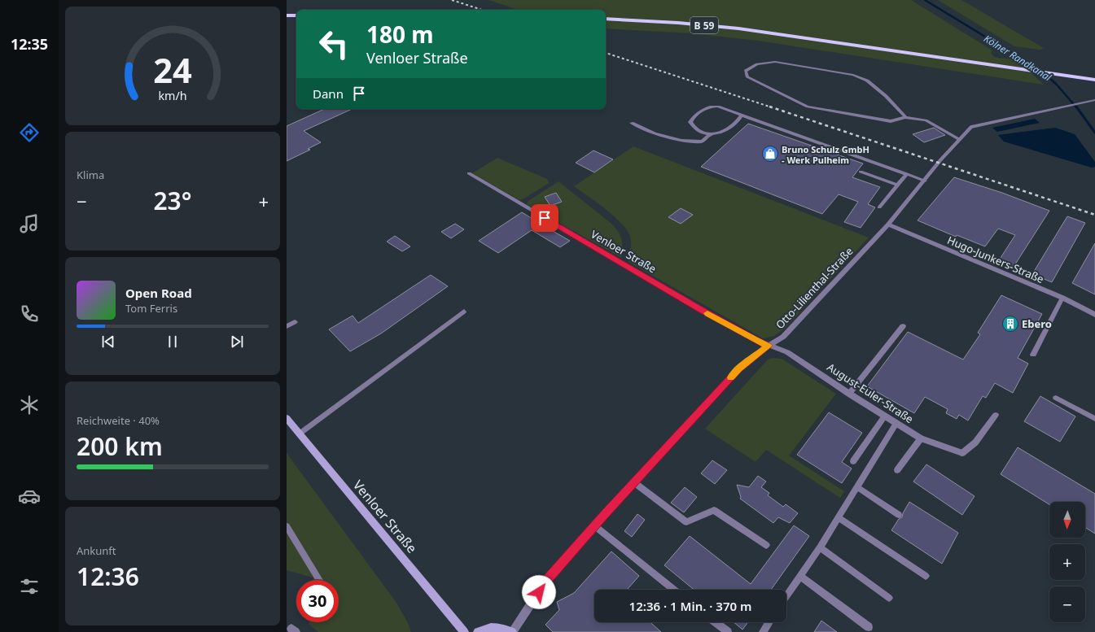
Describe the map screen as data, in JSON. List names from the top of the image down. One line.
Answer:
{"streets":{"main road":["B 59","Venloer Straße"],"street":["Hugo-Junkers-Straße","Otto-Lilienthal-Straße","August-Euler-Straße"]},"crossings":[["Venloer Straße","Otto-Lilienthal-Straße"],["Venloer Straße","August-Euler-Straße"],["Hugo-Junkers-Straße","Otto-Lilienthal-Straße"],["Otto-Lilienthal-Straße","August-Euler-Straße"]],"water":["Kölner Randkanal"],"places":{"shop":["Bruno Schulz GmbH - Werk Pulheim"],"building":["Ebero"]},"north":"bottom","page":{"tabs":"12:35","turn":["180 m","Venloer Straße"],"then":"Dann","tile":["Klima",["Reichweite · 40%","200 km"],["Ankunft","12:36"]],"heat":["−","23°","+"],"song":["Open Road","Tom Ferris"],"map_buttons":["+","−"],"limit":"30","trip":"12:36 · 1 Min. · 370 m","gauge":["24","km/h"]}}
